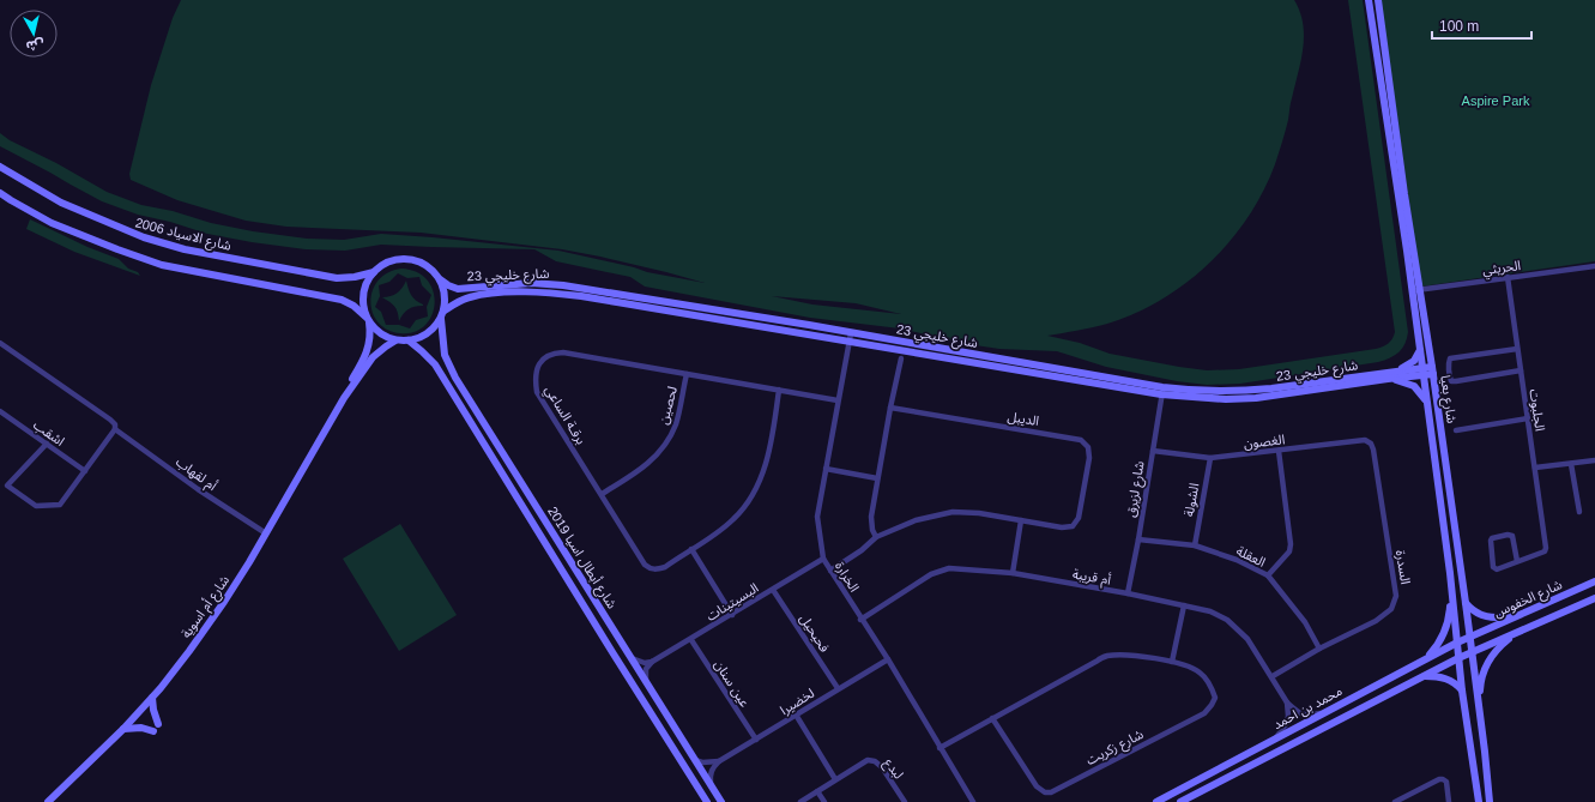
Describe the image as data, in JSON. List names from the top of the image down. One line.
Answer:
{"streets":{"main road":["شارع الاسياد 2006","شارع خليجي 23","شارع بعيا","شارع أبطال اسيا 2019","شارع الخفوس","شارع أم اسوية","محمد بن احمد"],"street":["الحريثي","لحصين","الجلبوت","برقـة الساعي","الديبل","اشقب","الغصون","أم لقهاب","شارع لزيرق","الشولة","العقلة","السدرة","الخرارة","أم قريبة","البسيتينات","فحيحيل","عين سنان","لخضيرا","شارع زكريت","لبدع"]},"crossings":[["شارع الاسياد 2006","شارع خليجي 23"],["شارع الاسياد 2006","شارع أبطال اسيا 2019"],["شارع الاسياد 2006","شارع أم اسوية"],["الحريثي","شارع بعيا"],["الحريثي","الجلبوت"],["شارع خليجي 23","شارع بعيا"],["شارع خليجي 23","شارع لزيرق"],["شارع خليجي 23","شارع أبطال اسيا 2019"],["شارع خليجي 23","الخرارة"],["شارع خليجي 23","شارع أم اسوية"],["شارع بعيا","شارع الخفوس"],["شارع بعيا","محمد بن احمد"],["لحصين","برقـة الساعي"],["برقـة الساعي","الخرارة"],["الديبل","الخرارة"],["الغصون","شارع لزيرق"],["الغصون","الشولة"],["الغصون","السدرة"],["أم لقهاب","شارع أم اسوية"],["شارع لزيرق","العقلة"],["شارع لزيرق","أم قريبة"],["الشولة","العقلة"],["العقلة","السدرة"],["شارع أبطال اسيا 2019","شارع أم اسوية"],["السدرة","أم قريبة"],["الخرارة","أم قريبة"],["الخرارة","البسيتينات"],["الخرارة","لخضيرا"],["الخرارة","شارع زكريت"],["أم قريبة","محمد بن احمد"],["شارع الخفوس","محمد بن احمد"],["البسيتينات","فحيحيل"],["البسيتينات","عين سنان"],["فحيحيل","لخضيرا"],["عين سنان","لخضيرا"]],"parks":["Aspire Park"],"scale_bar":"100 m","north":"bottom"}
